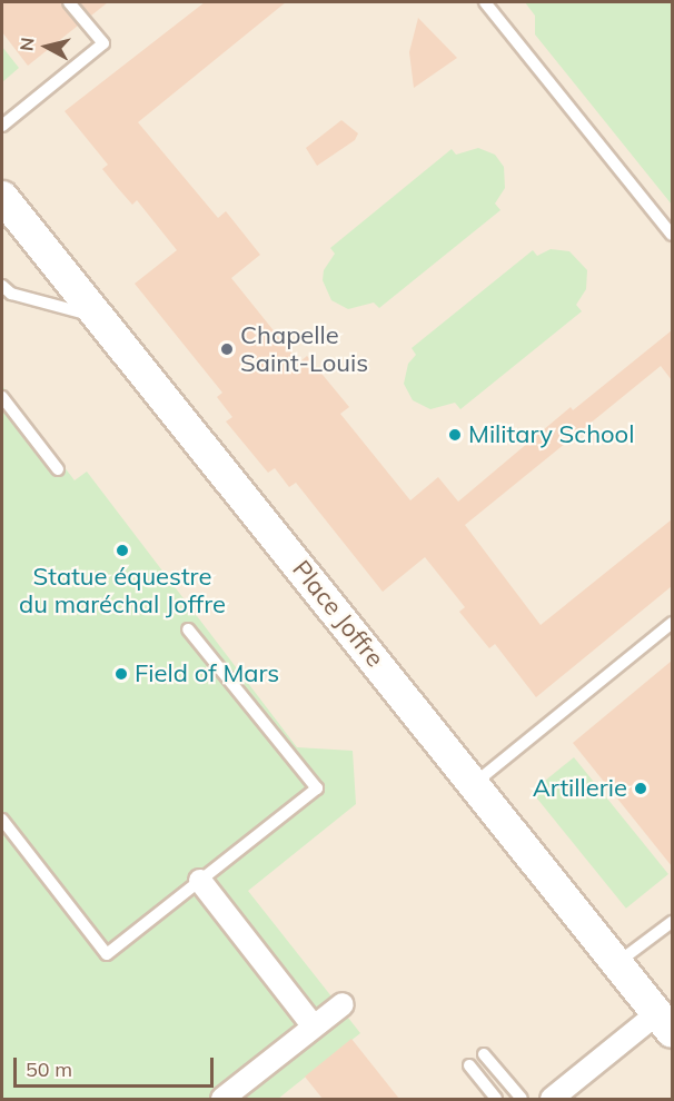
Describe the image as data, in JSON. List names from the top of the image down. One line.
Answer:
{"streets":{"main road":["Place Joffre"]},"places":["Chapelle Saint-Louis","Military School","Statue équestre du maréchal Joffre","Field of Mars","Artillerie"],"scale_bar":"50 m","north":"left"}
